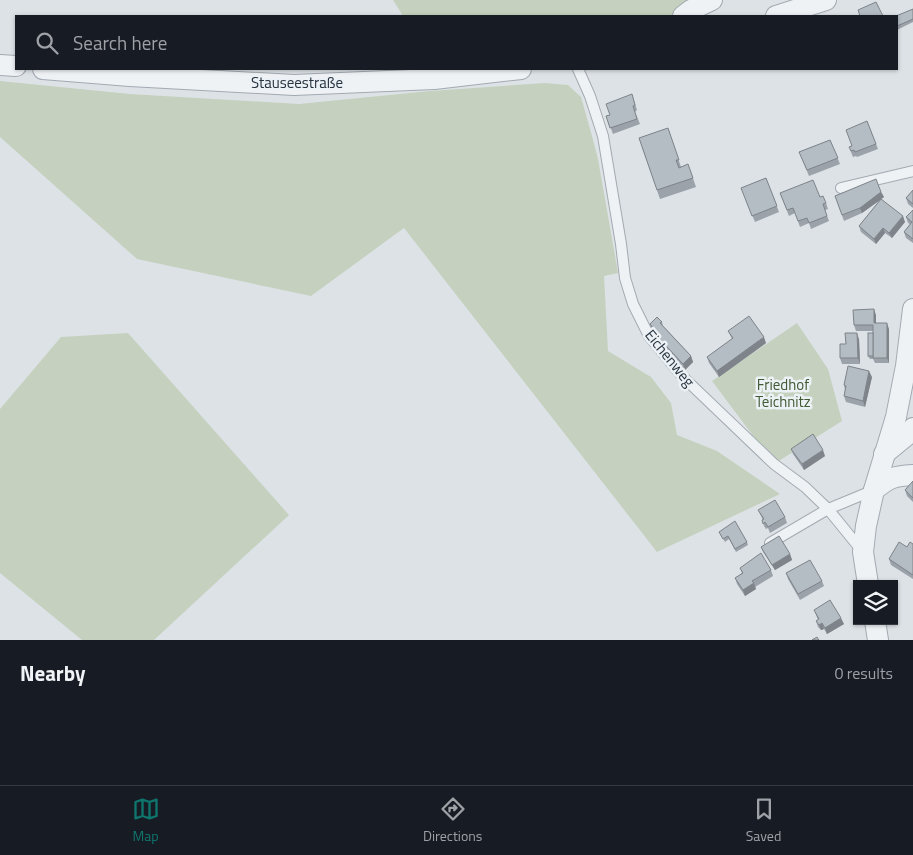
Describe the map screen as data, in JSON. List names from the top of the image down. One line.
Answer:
{"streets":{"street":["Stauseestraße"],"lane":["Eichenweg"]},"parks":["Friedhof Teichnitz"],"page":{"search":"Search here","heading":["Nearby","0 results"],"nav":["Map","Directions","Saved"]}}
